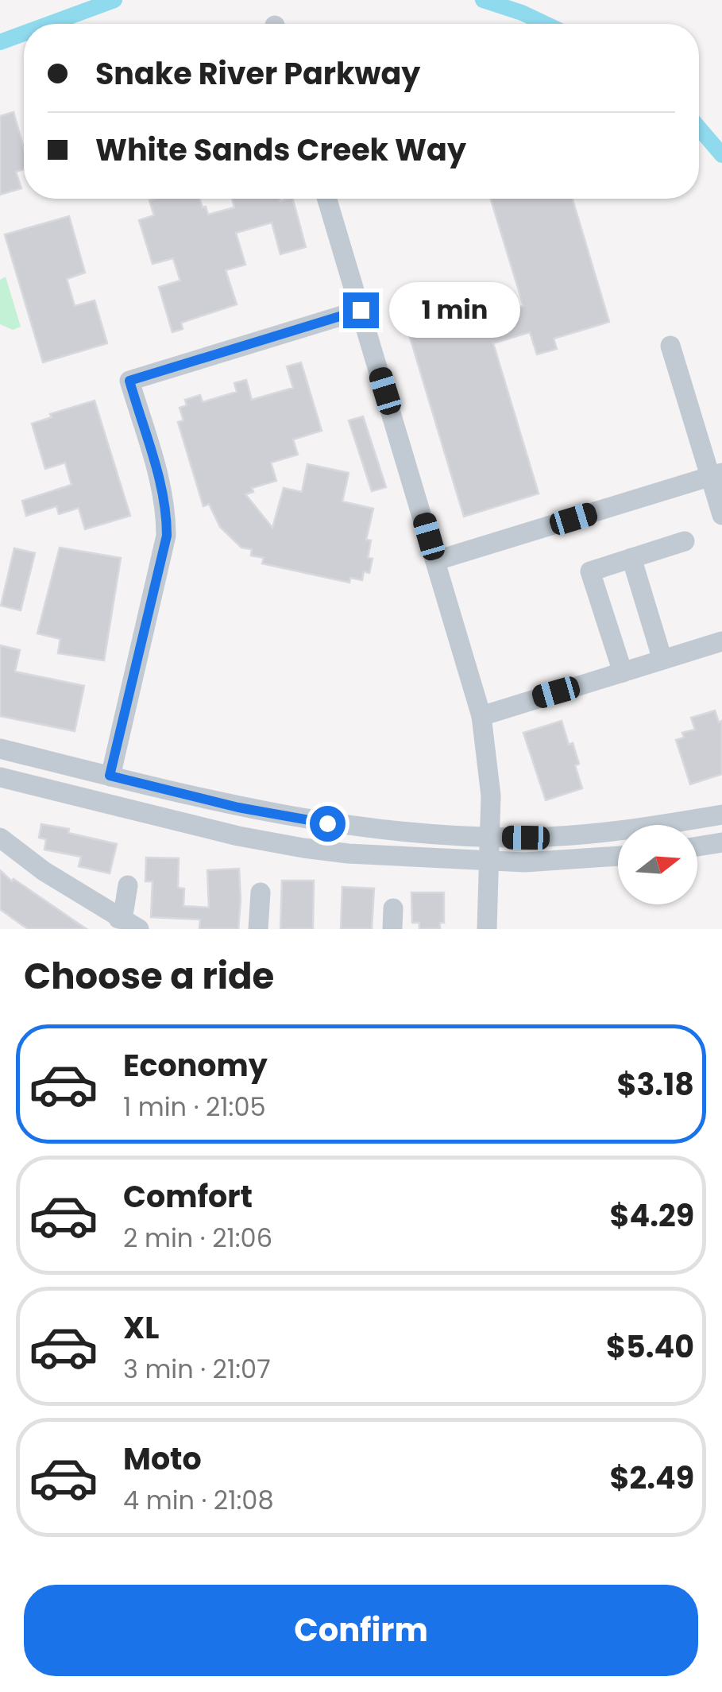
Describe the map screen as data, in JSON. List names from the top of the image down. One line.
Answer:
{"north":"right","page":{"banner":["Snake River Parkway","White Sands Creek Way"],"bubble":"1 min","heading":"Choose a ride","list":[{"name":"Economy","note":"1 min · 21:05","value":"$3.18"},{"name":"Comfort","note":"2 min · 21:06","value":"$4.29"},{"name":"XL","note":"3 min · 21:07","value":"$5.40"},{"name":"Moto","note":"4 min · 21:08","value":"$2.49"}],"buttons":"Confirm"}}
